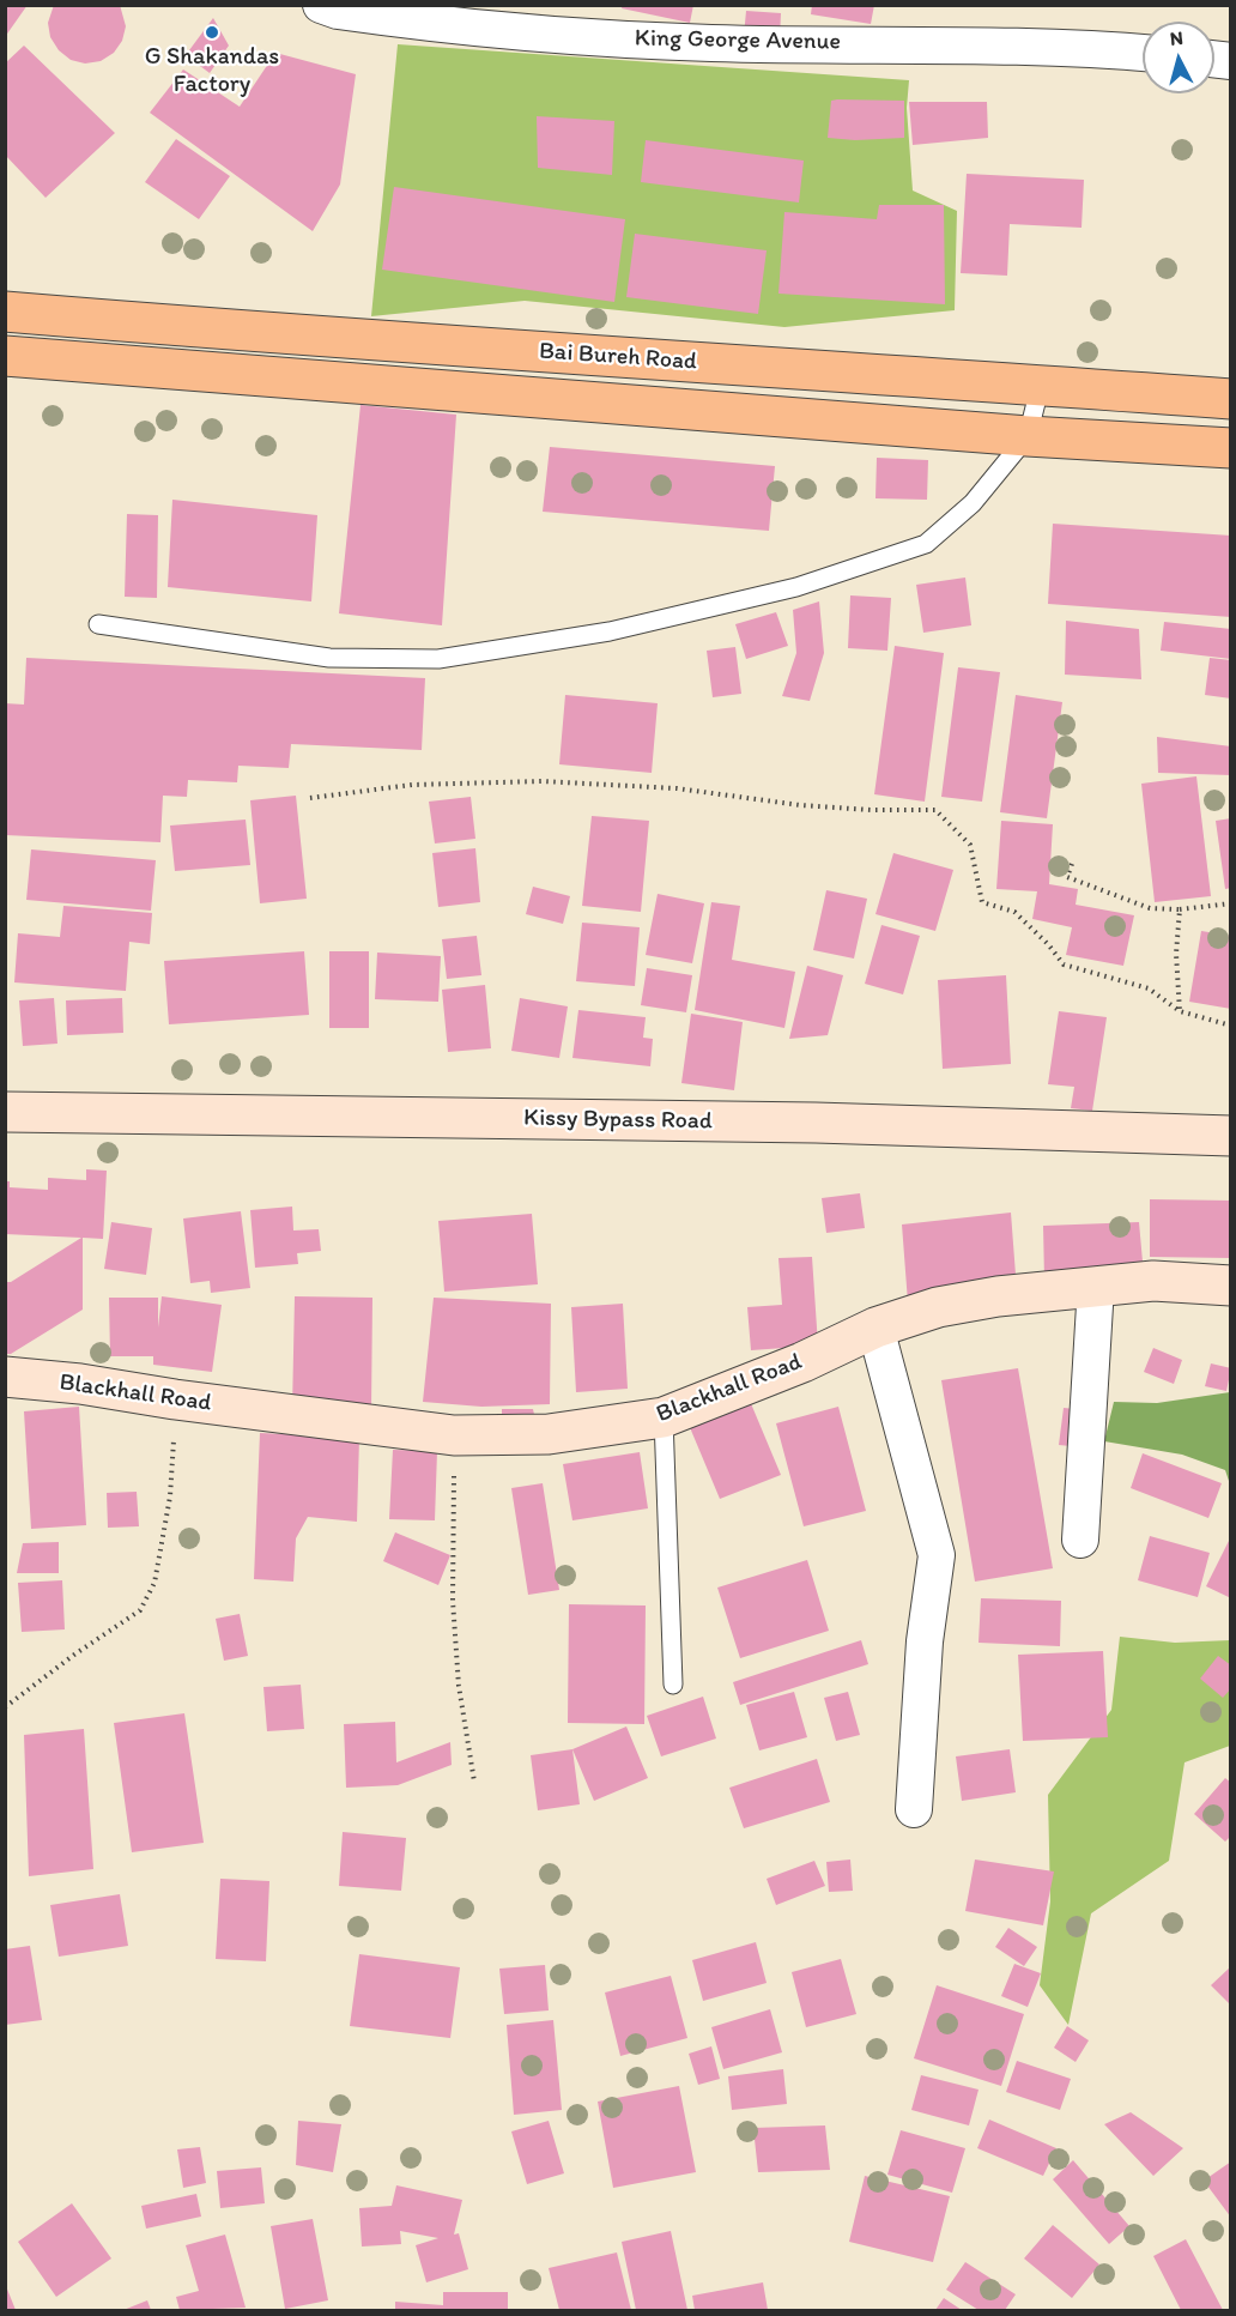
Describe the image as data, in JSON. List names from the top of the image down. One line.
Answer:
{"streets":{"highway":["Bai Bureh Road"],"street":["King George Avenue","Kissy Bypass Road","Blackhall Road"]},"places":["G Shakandas Factory"],"north":"top"}
